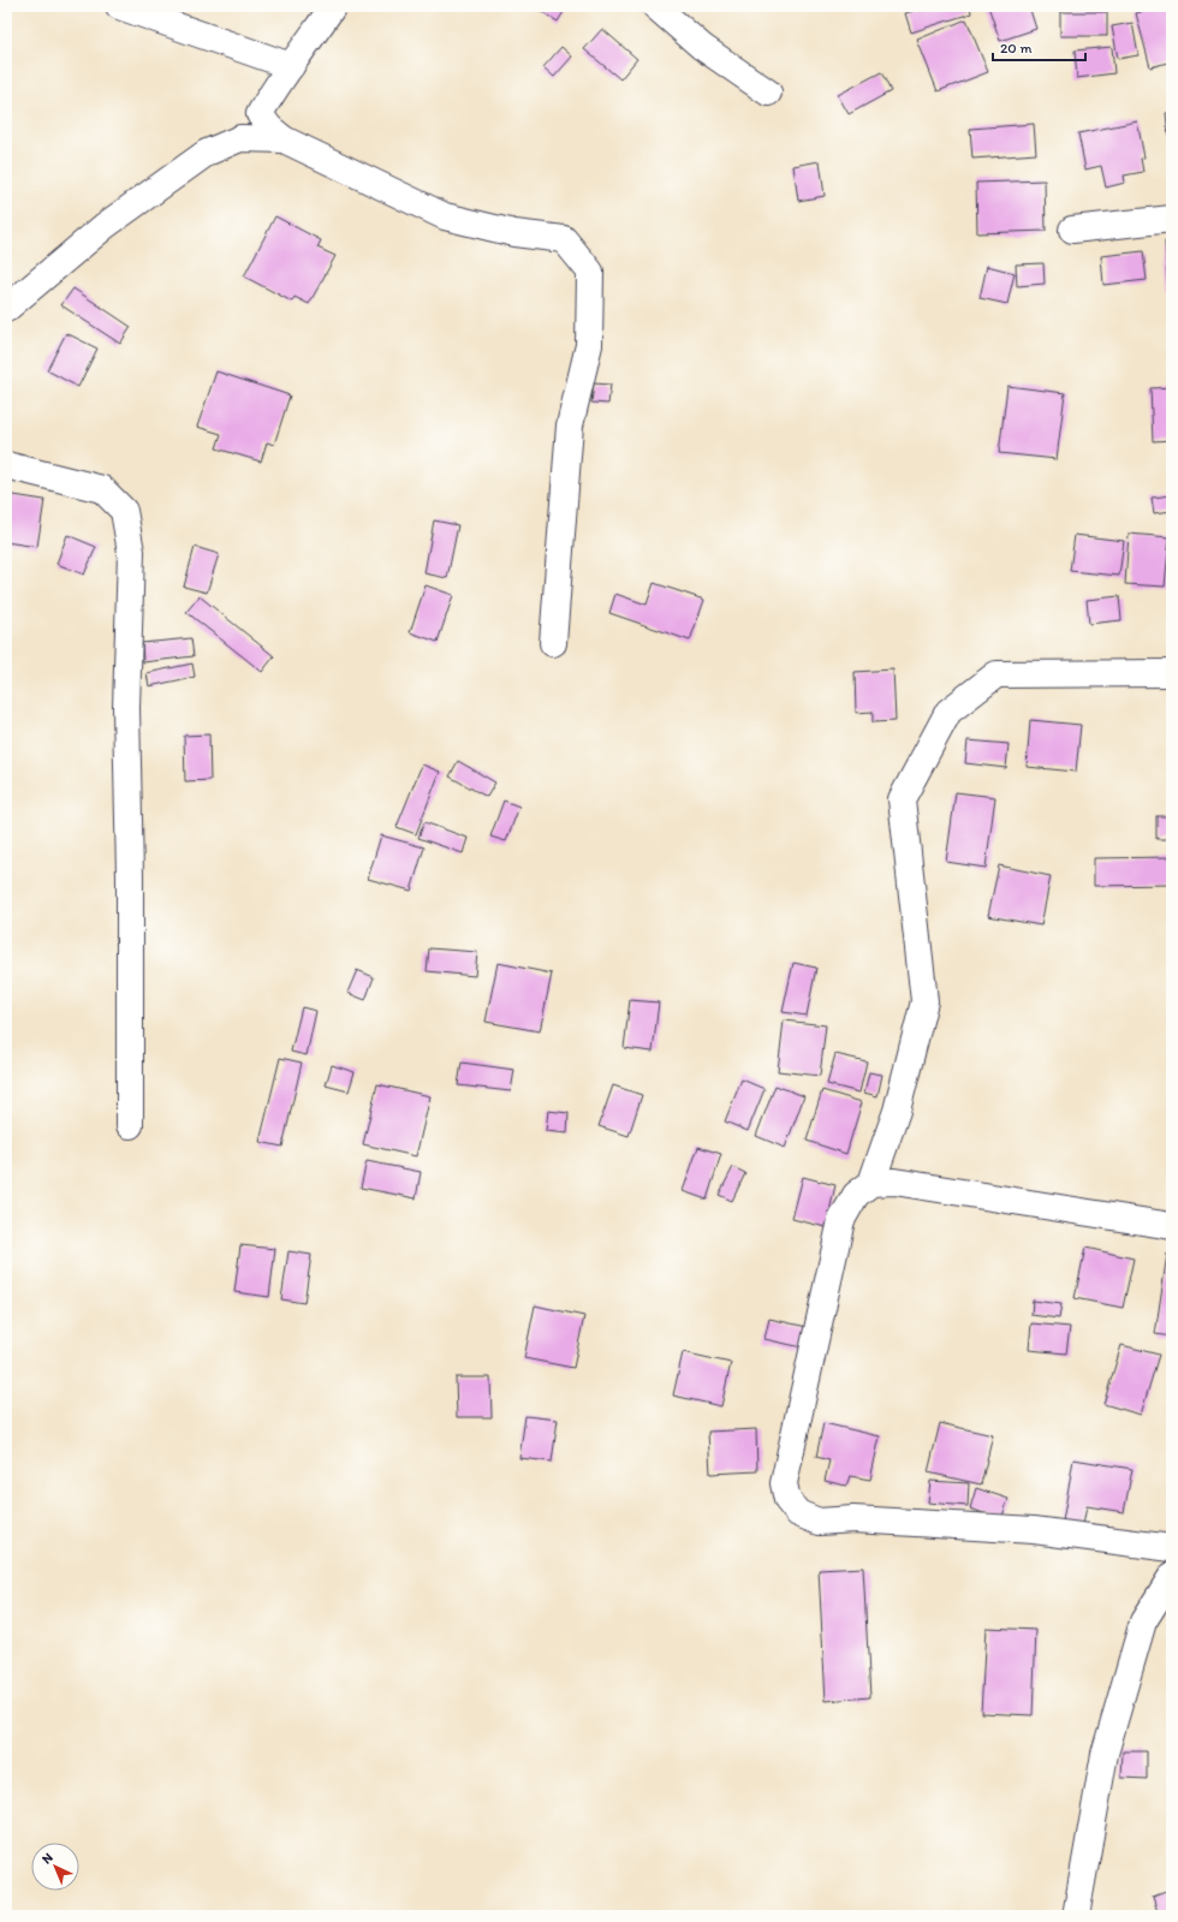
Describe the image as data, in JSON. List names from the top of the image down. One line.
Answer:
{"scale_bar":"20 m","north":"top left"}
